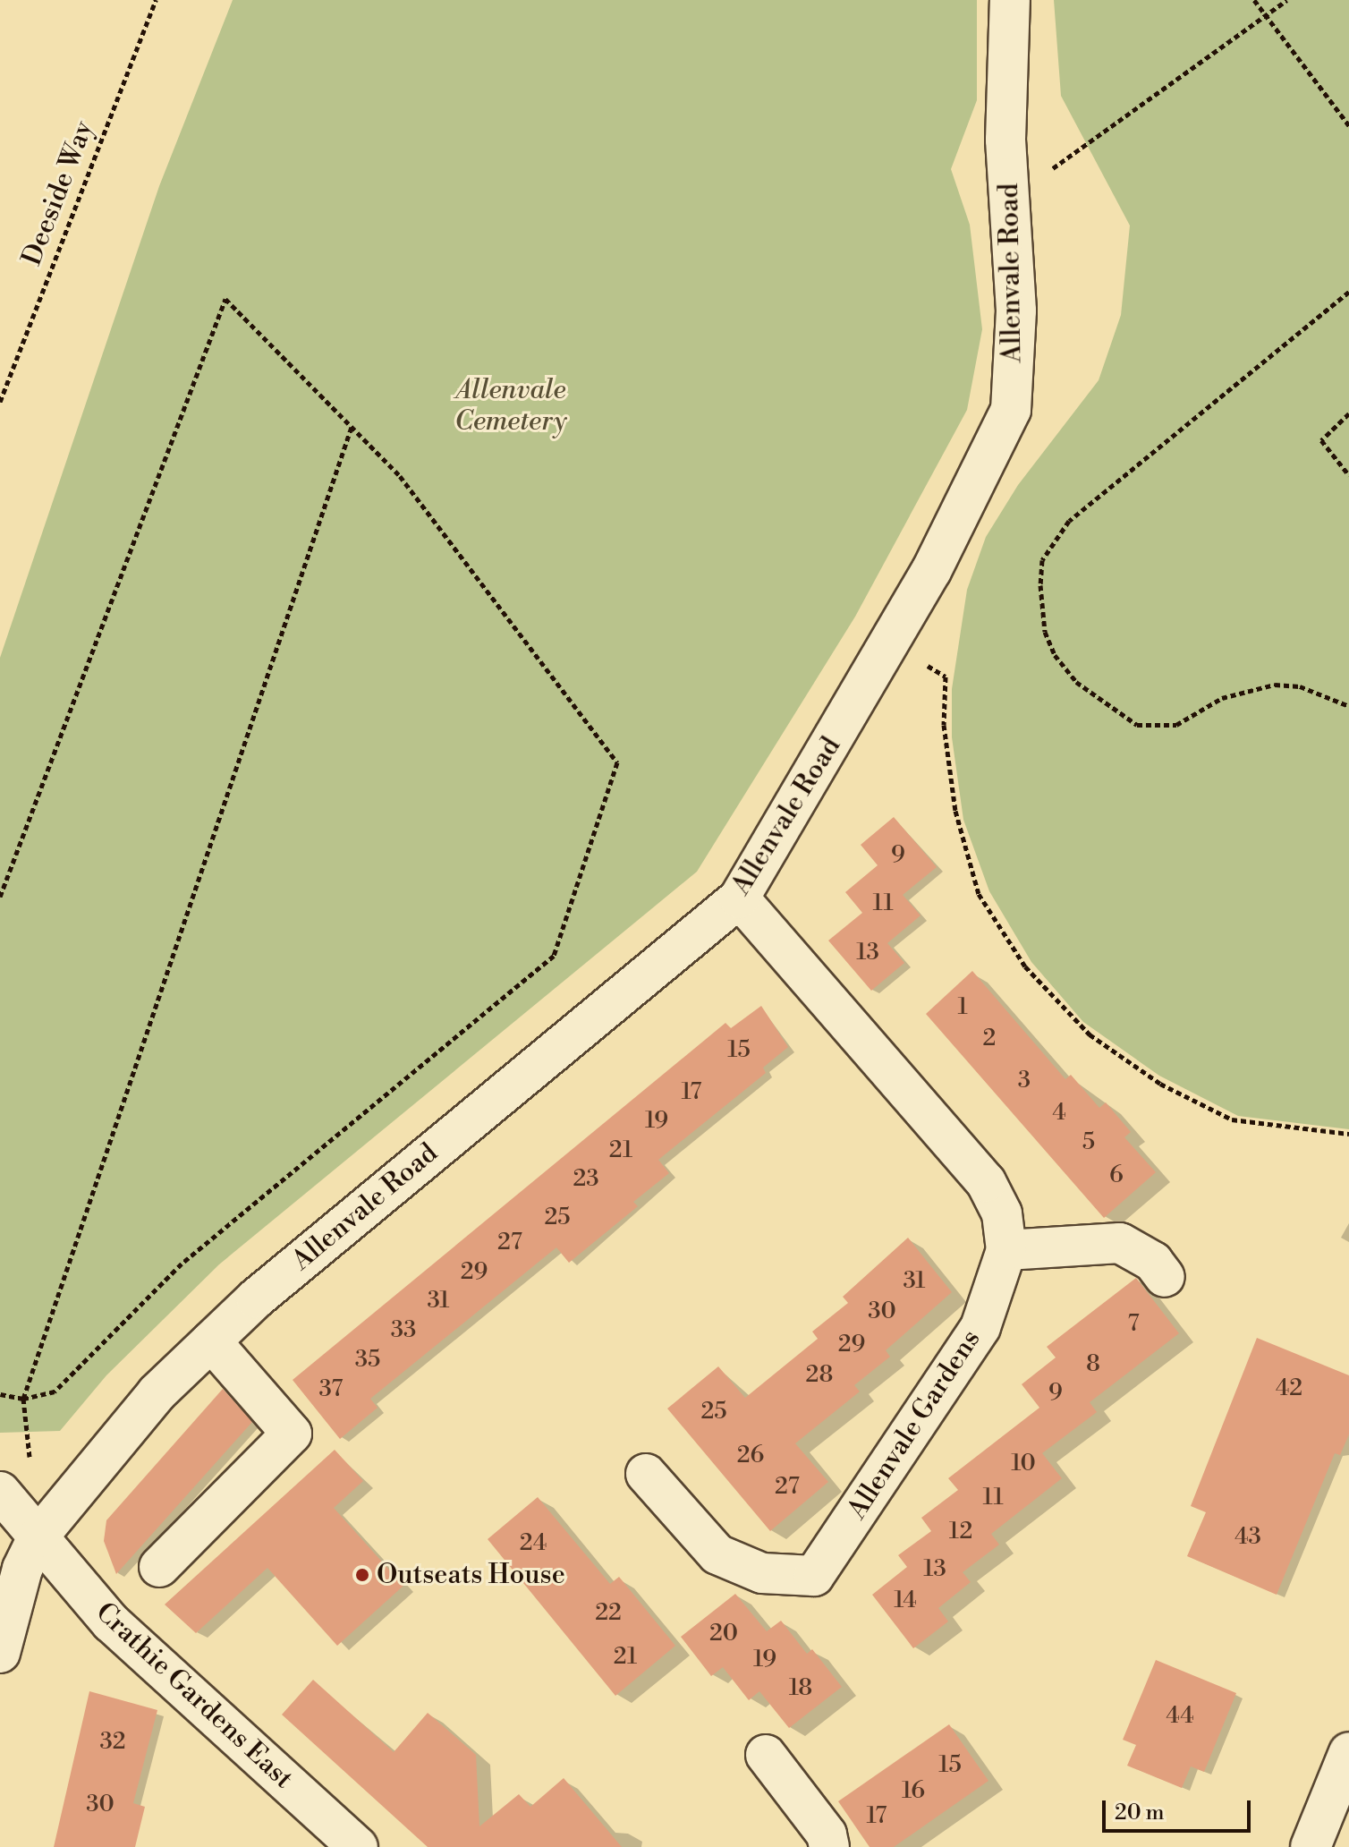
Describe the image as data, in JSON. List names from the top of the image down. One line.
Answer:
{"streets":{"street":["Allenvale Road","Allenvale Gardens","Crathie Gardens East"],"path":["Deeside Way"]},"crossings":[["Allenvale Road","Allenvale Gardens"],["Allenvale Road","Crathie Gardens East"]],"parks":["Allenvale Cemetery"],"places":["Outseats House"],"house_numbers":["9","11","13","1","2","15","3","17","4","19","5","21","6","23","25","27","29","31","31","30","7","33","29","35","8","28","42","37","9","25","26","10","27","11","12","43","24","13","14","22","20","21","19","18","44","32","15","16","30","17"],"scale_bar":"20 m"}
